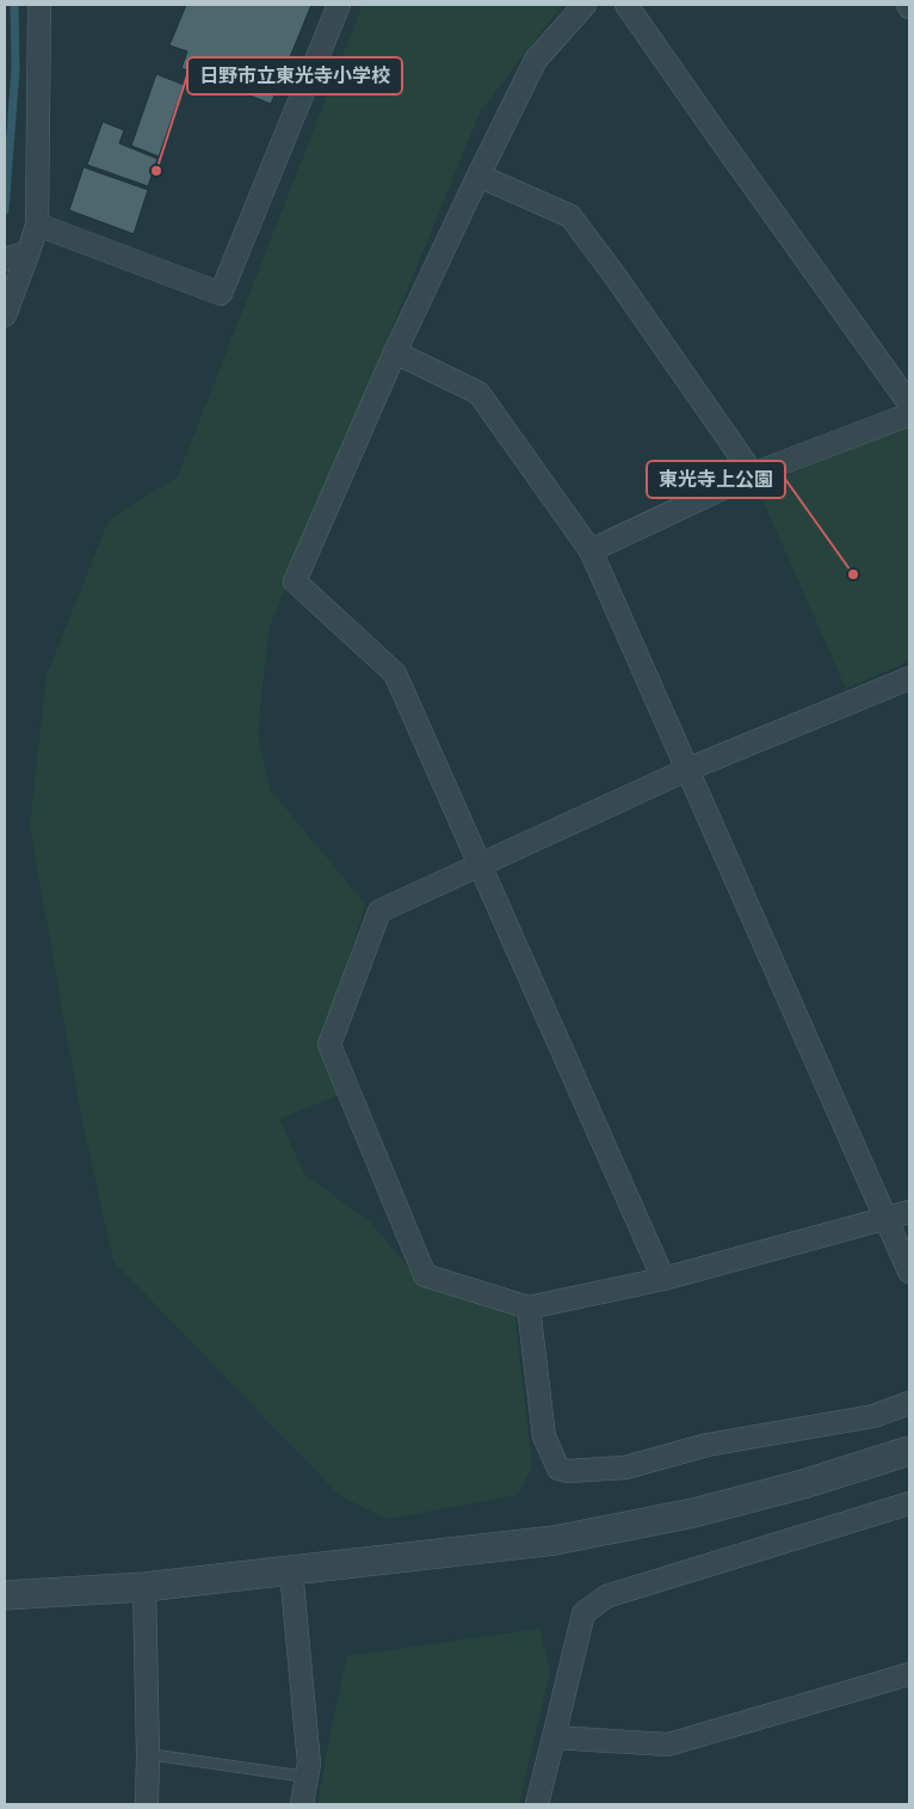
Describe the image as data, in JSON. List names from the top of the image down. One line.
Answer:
{"places":["日野市立東光寺小学校","東光寺上公園"]}
